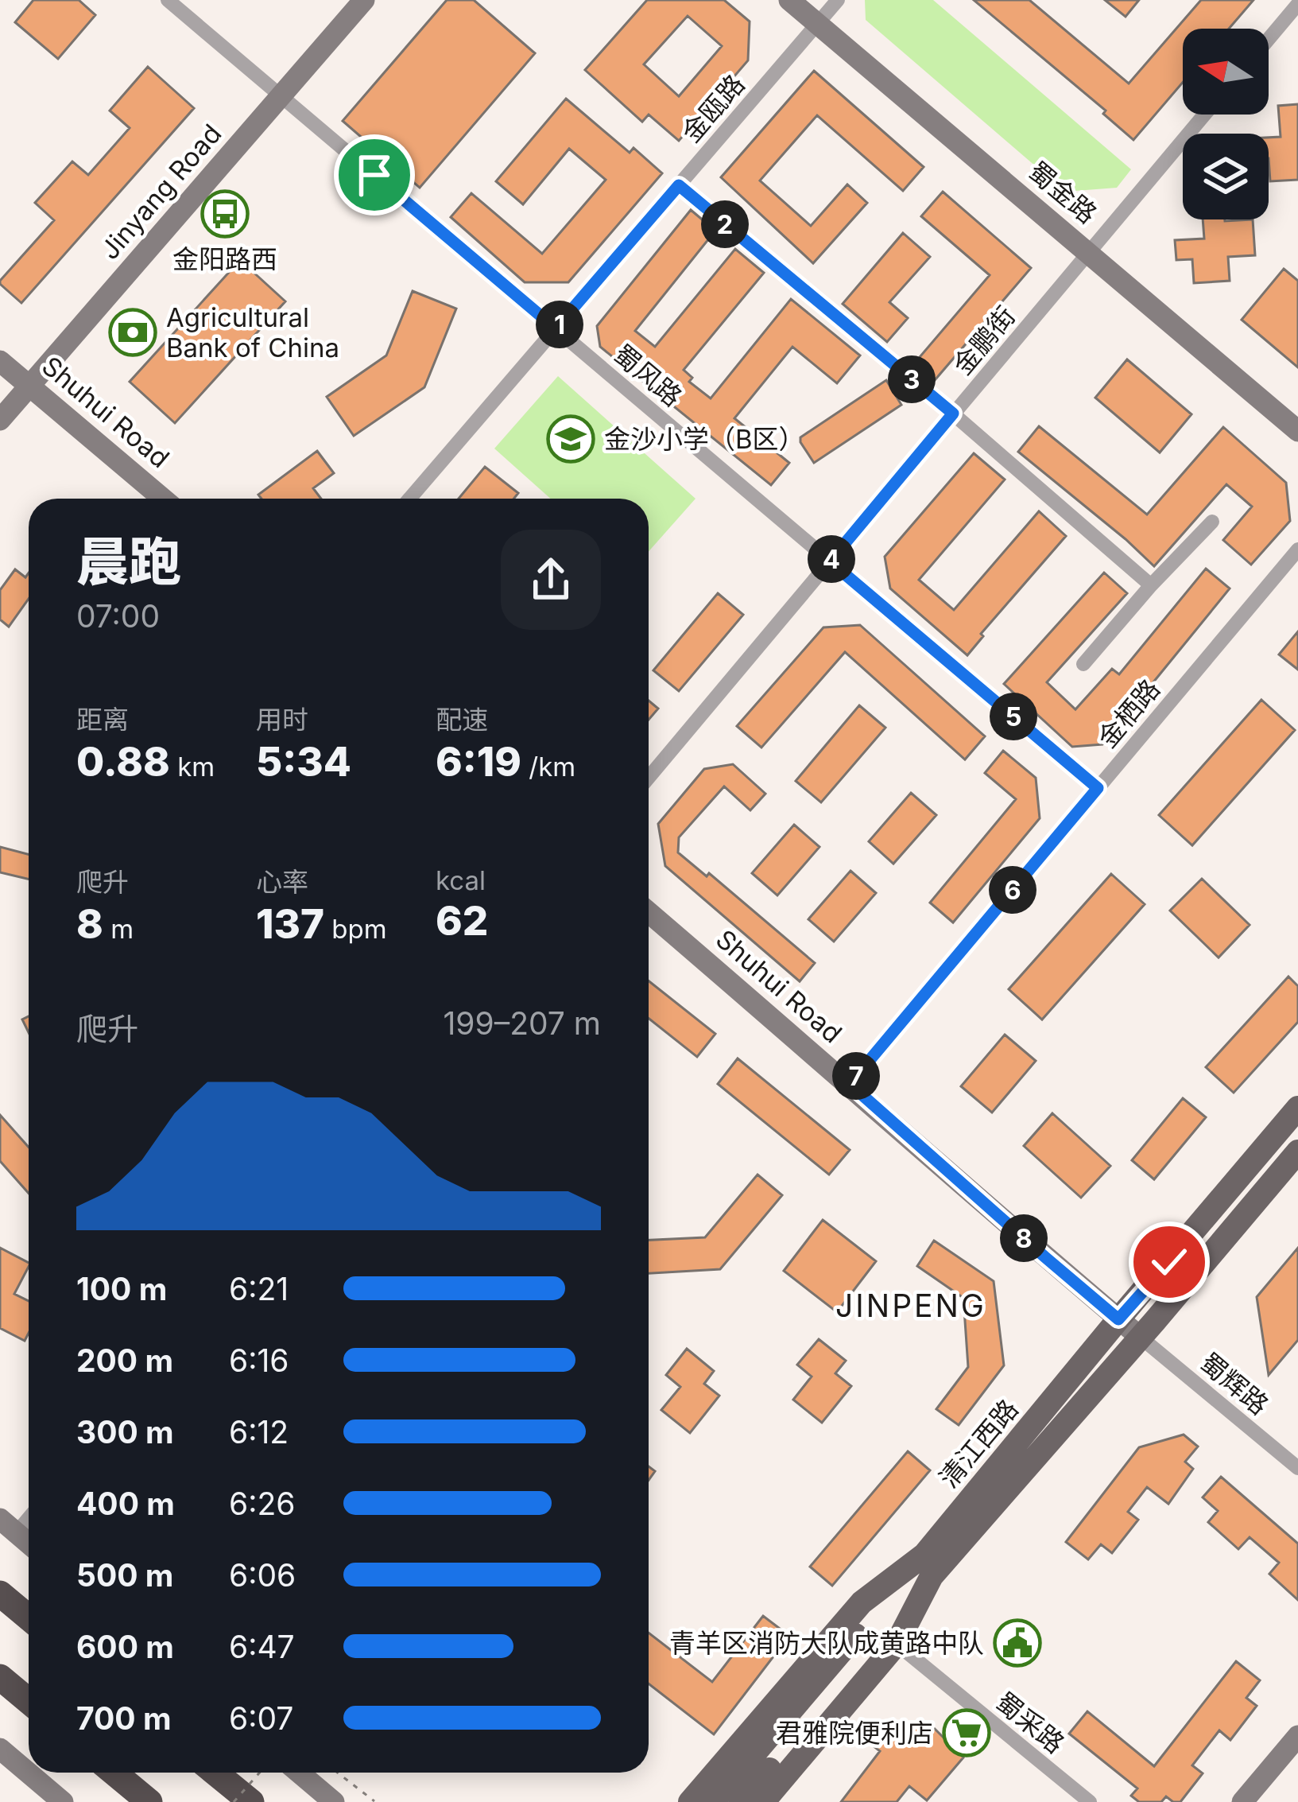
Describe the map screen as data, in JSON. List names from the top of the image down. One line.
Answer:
{"streets":{"main road":["清江西路"],"street":["金瓯路","Jinyang Road","蜀金路","金鹏街","蜀风路","Shuhui Road","金栖路","蜀辉路","蜀采路"]},"crossings":[["金瓯路","蜀金路"],["金瓯路","蜀风路"],["Jinyang Road","蜀风路"],["Jinyang Road","Shuhui Road"],["蜀金路","金鹏街"],["金鹏街","蜀风路"],["蜀风路","金栖路"],["Shuhui Road","金栖路"],["Shuhui Road","蜀辉路"],["Shuhui Road","清江西路"],["蜀辉路","清江西路"]],"districts":["JINPENG"],"places":{"bus stop":["金阳路西"],"bank":["Agricultural Bank of China"],"school or university":["金沙小学（B区）"],"public building":["青羊区消防大队成黄路中队"],"supermarket":["君雅院便利店"]},"north":"left","page":{"pins":["2","1","3","4","5","6","7","8"],"heading":["晨跑","07:00"],"stats":[["距离","0.88 km"],["用时","5:34"],["配速","6:19 /km"],["爬升","8 m"],["心率","137 bpm"],["kcal","62"]],"chart":["爬升","199–207 m"],"list":[{"name":"100 m","note":"6:21"},{"name":"200 m","note":"6:16"},{"name":"300 m","note":"6:12"},{"name":"400 m","note":"6:26"},{"name":"500 m","note":"6:06"},{"name":"600 m","note":"6:47"},{"name":"700 m","note":"6:07"}]}}
